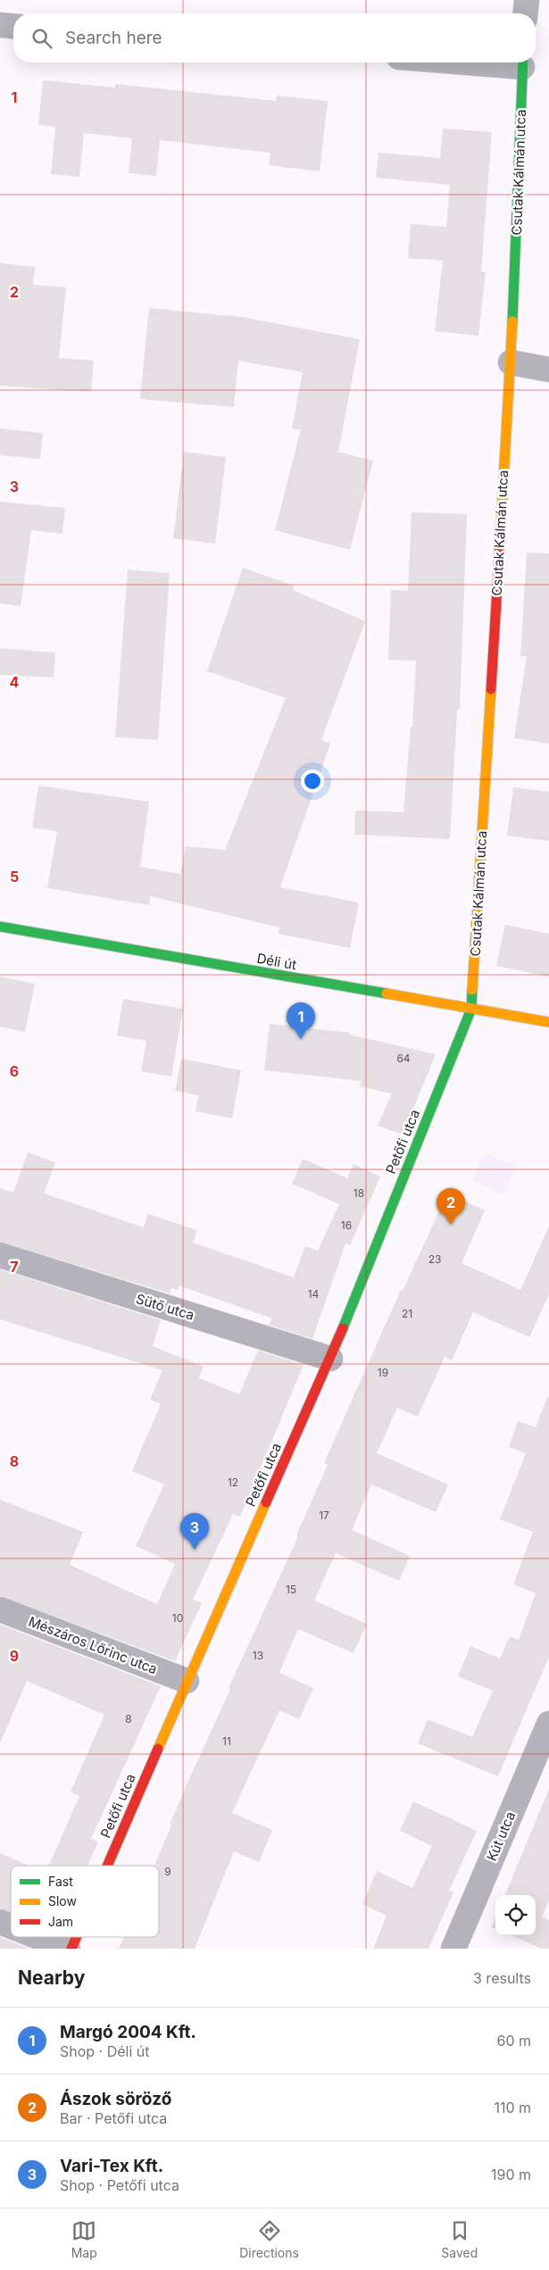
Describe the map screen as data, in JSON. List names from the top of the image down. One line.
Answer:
{"streets":{"street":["Csutak Kálmán utca","Déli út","Petőfi utca","Sütő utca","Mészáros Lőrinc utca","Kút utca"]},"crossings":[["Csutak Kálmán utca","Déli út"],["Csutak Kálmán utca","Petőfi utca"],["Déli út","Petőfi utca"],["Petőfi utca","Sütő utca"],["Petőfi utca","Mészáros Lőrinc utca"]],"house_numbers":["64","18","16","23","14","21","19","12","17","15","10","13","8","11","9"],"legend":["Fast","Slow","Jam"],"page":{"search":"Search here","pins":["1","2","3"],"heading":["Nearby","3 results"],"list":[{"mark":"1","name":"Margó 2004 Kft.","note":"Shop · Déli út","value":"60 m"},{"mark":"2","name":"Ászok söröző","note":"Bar · Petőfi utca","value":"110 m"},{"mark":"3","name":"Vari-Tex Kft.","note":"Shop · Petőfi utca","value":"190 m"}],"nav":["Map","Directions","Saved"]},"grid":{"rows":["1","2","3","4","5","6","7","8","9"]}}
